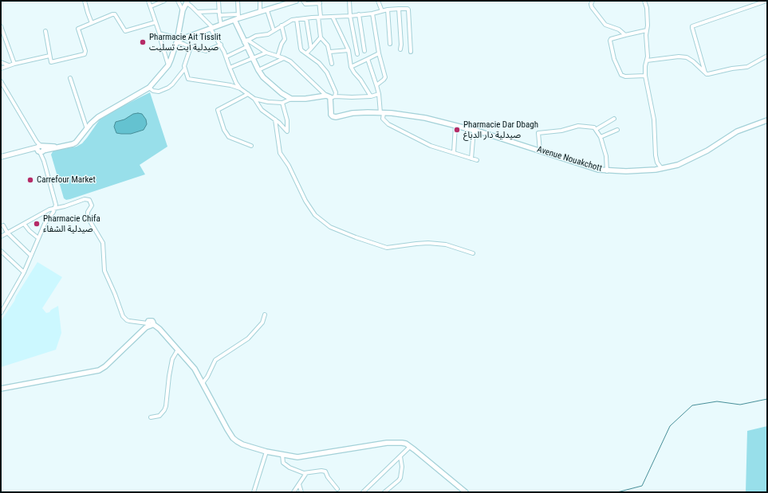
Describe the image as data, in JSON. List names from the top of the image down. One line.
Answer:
{"streets":{"street":["Avenue Nouakchott"]},"places":["Pharmacie Ait Tisslit صيدلية أيت تسليت","Pharmacie Dar Dbagh صيدلية دار الدباغ","Carrefour Market","Pharmacie Chifa صيدلية الشفاء"]}
